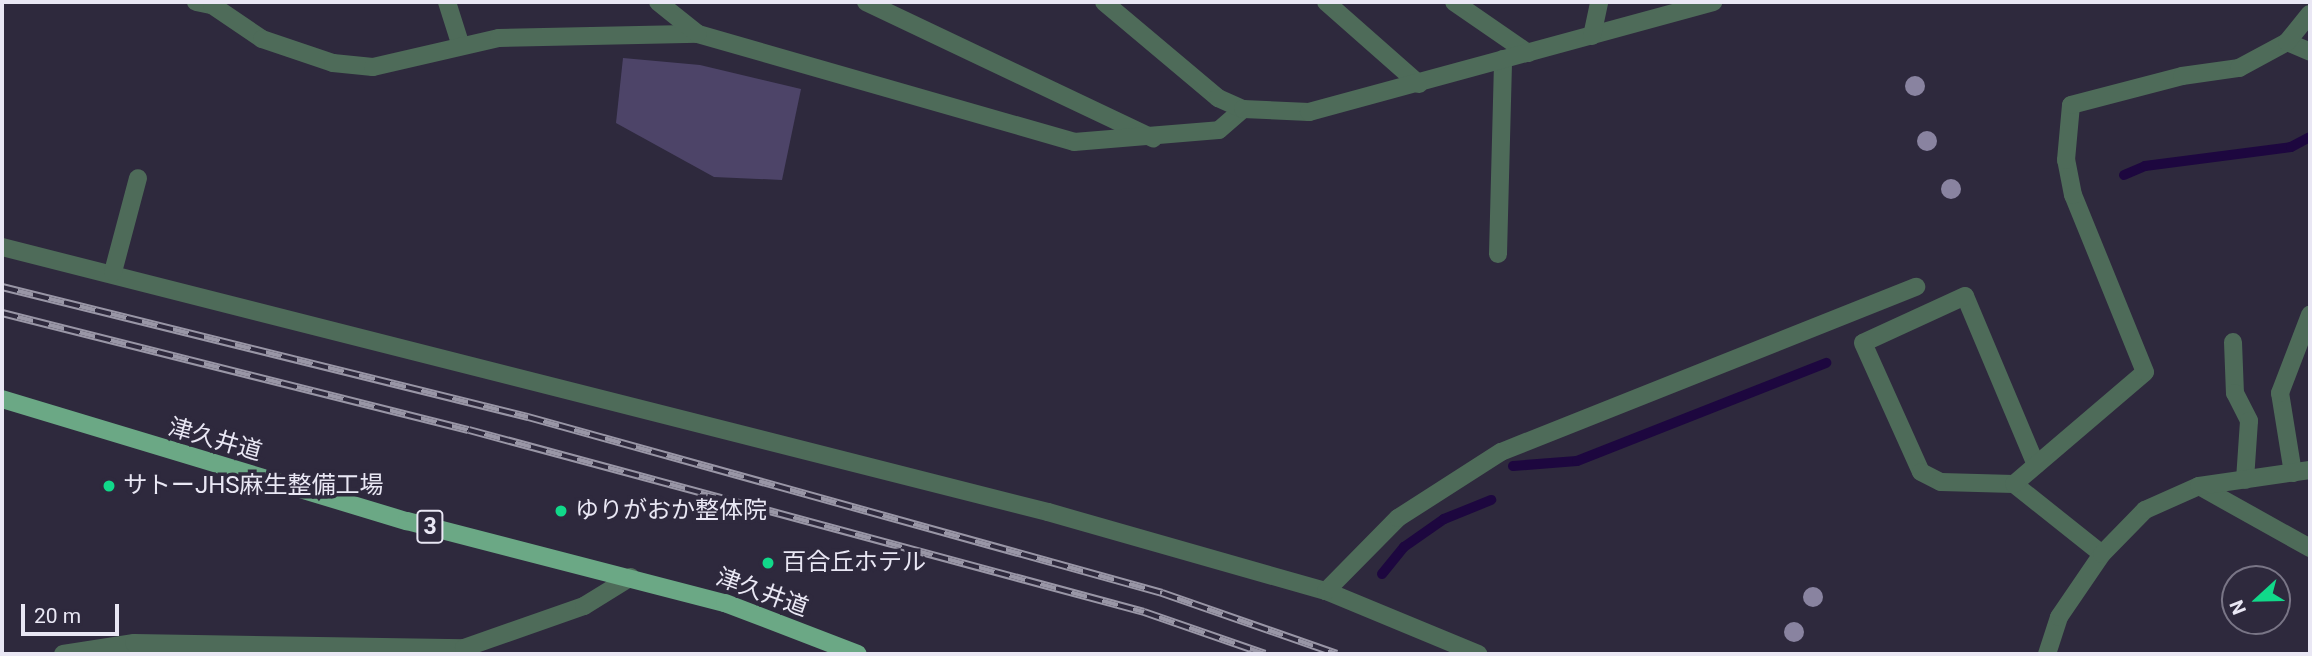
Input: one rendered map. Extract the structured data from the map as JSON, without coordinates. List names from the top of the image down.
{
  "streets": {
    "main road": ["津久井道", "3"]
  },
  "places": ["サトーJHS麻生整備工場", "ゆりがおか整体院", "百合丘ホテル"],
  "scale_bar": "20 m",
  "north": "left"
}
